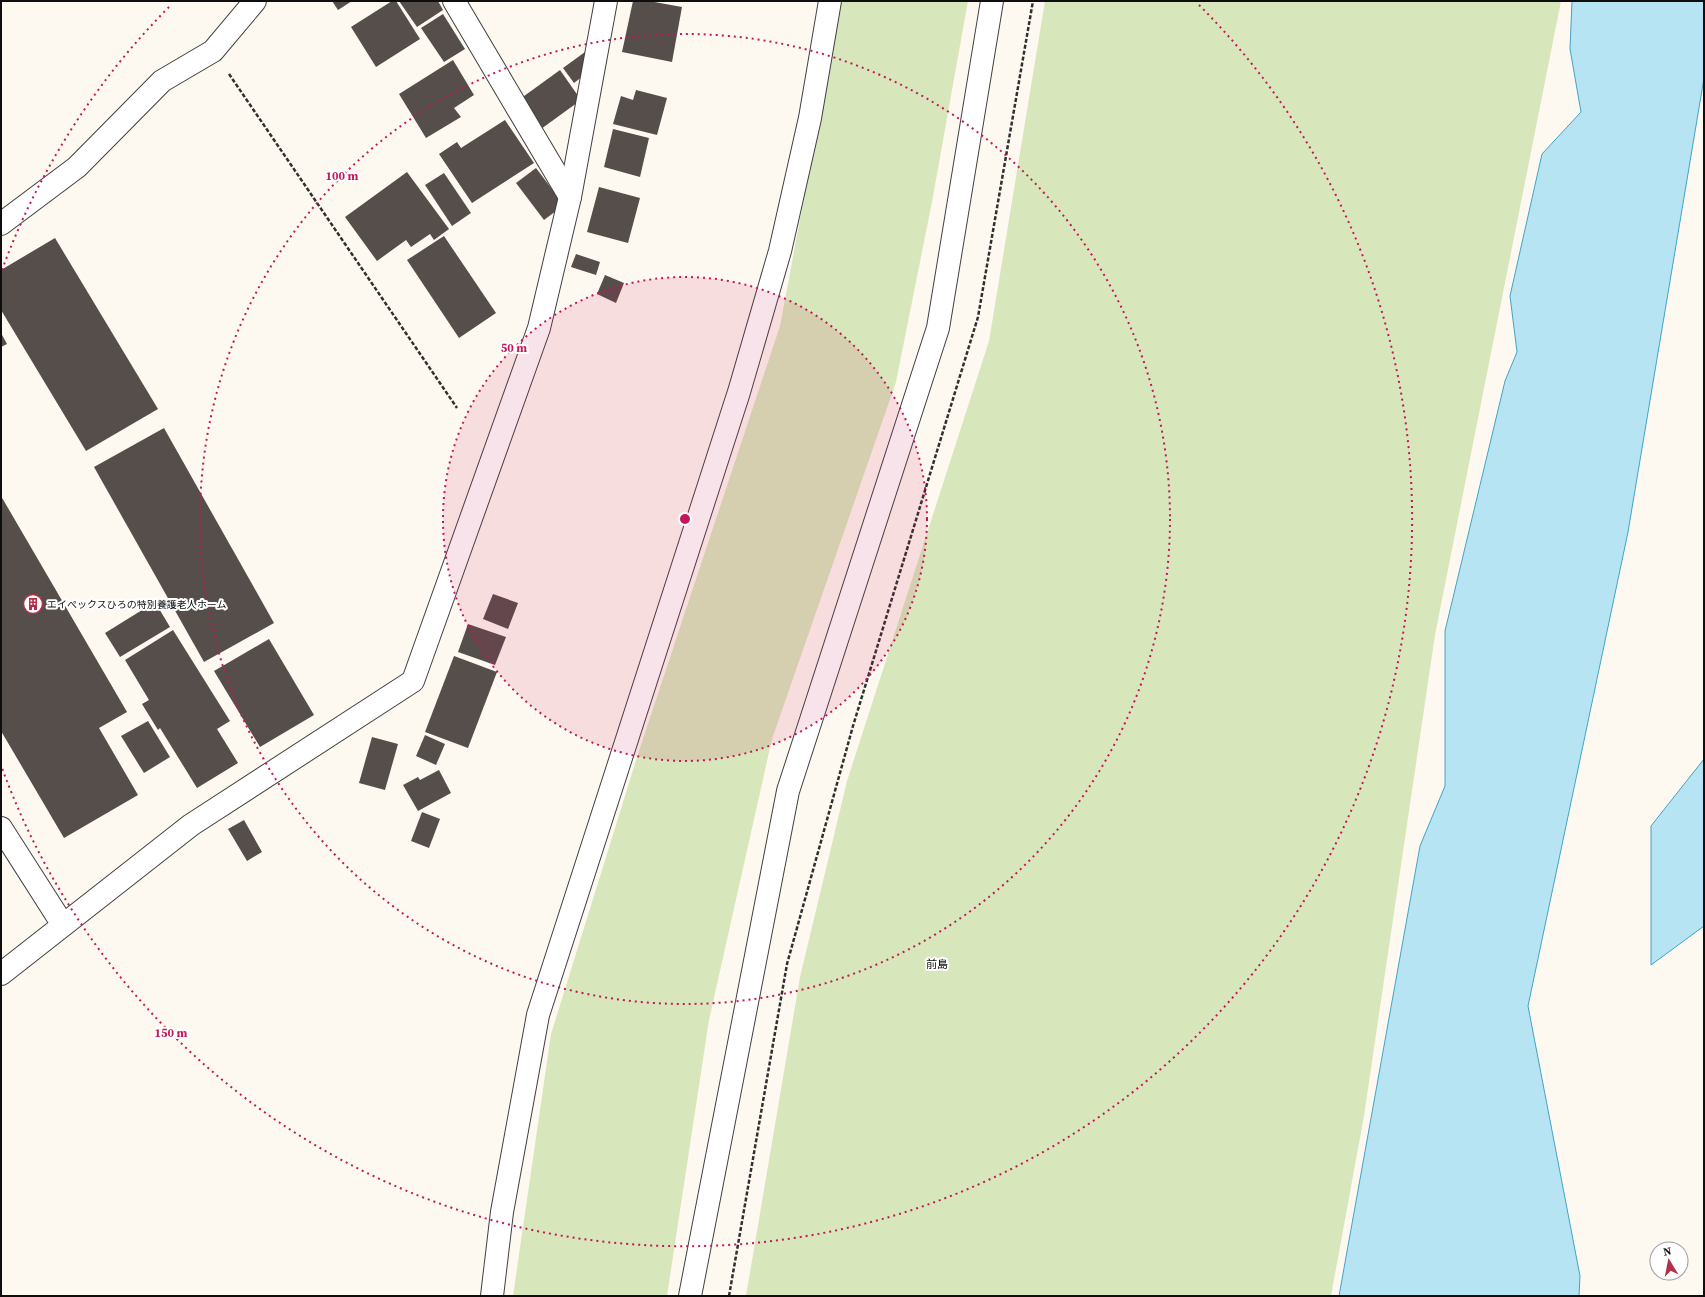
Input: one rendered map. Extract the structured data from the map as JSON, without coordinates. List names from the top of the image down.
{
  "districts": ["前島"],
  "places": {
    "building": ["エイぺックスひろの特別養護老人ホーム"]
  },
  "north": "top",
  "rings": ["100 m", "50 m", "150 m"]
}
